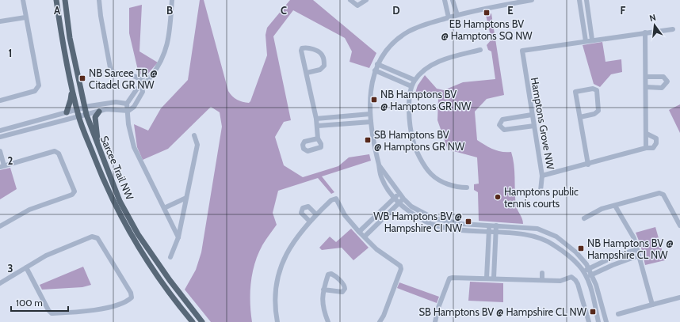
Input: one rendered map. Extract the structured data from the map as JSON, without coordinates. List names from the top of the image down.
{
  "streets": {
    "main road": ["Sarcee Trail NW"],
    "street": ["Hamptons Grove NW"]
  },
  "places": {
    "transit": [
      "EB Hamptons BV @ Hamptons SQ NW",
      "NB Sarcee TR @ Citadel GR NW",
      "NB Hamptons BV @ Hamptons GR NW",
      "SB Hamptons BV @ Hamptons GR NW",
      "WB Hamptons BV @ Hampshire CI NW",
      "NB Hamptons BV @ Hampshire CL NW",
      "SB Hamptons BV @ Hampshire CL NW"
    ],
    "other": ["Hamptons public tennis courts"]
  },
  "scale_bar": "100 m",
  "north": "top",
  "grid": {
    "columns": [
      "A",
      "B",
      "C",
      "D",
      "E",
      "F"
    ],
    "rows": ["1", "2", "3"]
  }
}
